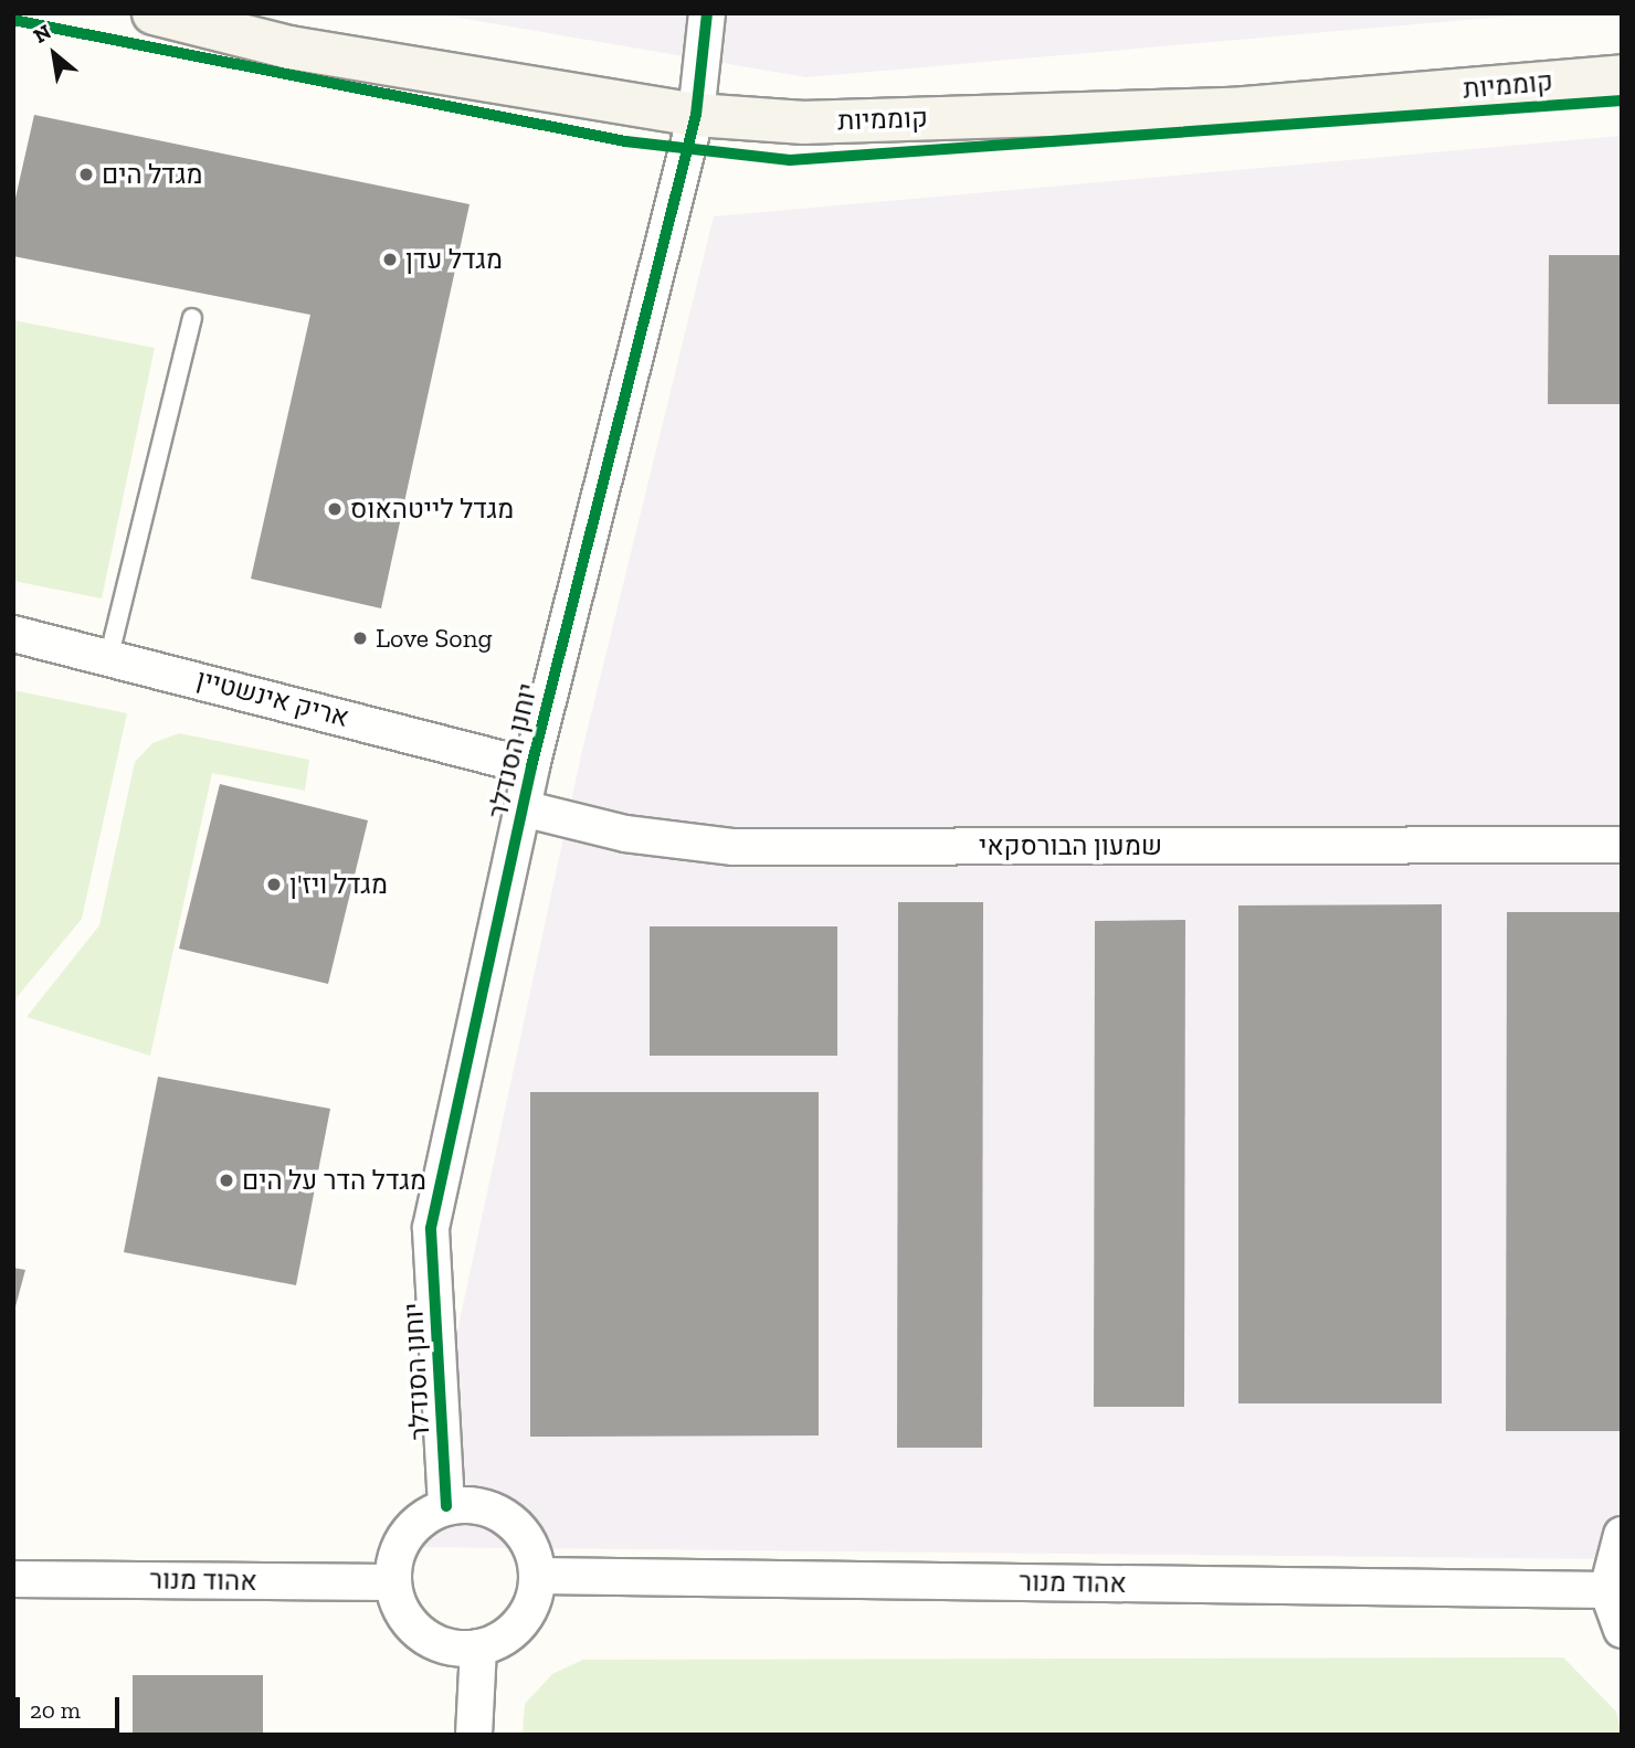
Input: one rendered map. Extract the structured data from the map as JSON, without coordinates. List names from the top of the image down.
{
  "streets": {
    "main road": ["קוממיות"],
    "street": [
      "אריק אינשטיין",
      "יוחנן הסנדלר",
      "שמעון הבורסקאי",
      "אהוד מנור"
    ]
  },
  "crossings": [
    ["קוממיות", "יוחנן הסנדלר"],
    ["אריק אינשטיין", "יוחנן הסנדלר"],
    ["יוחנן הסנדלר", "שמעון הבורסקאי"],
    ["יוחנן הסנדלר", "אהוד מנור"]
  ],
  "places": [
    "מגדל הים",
    "מגדל עדן",
    "מגדל לייטהאוס",
    "Love Song",
    "מגדל ויז'ן",
    "מגדל הדר על הים"
  ],
  "scale_bar": "20 m",
  "north": "top left"
}
